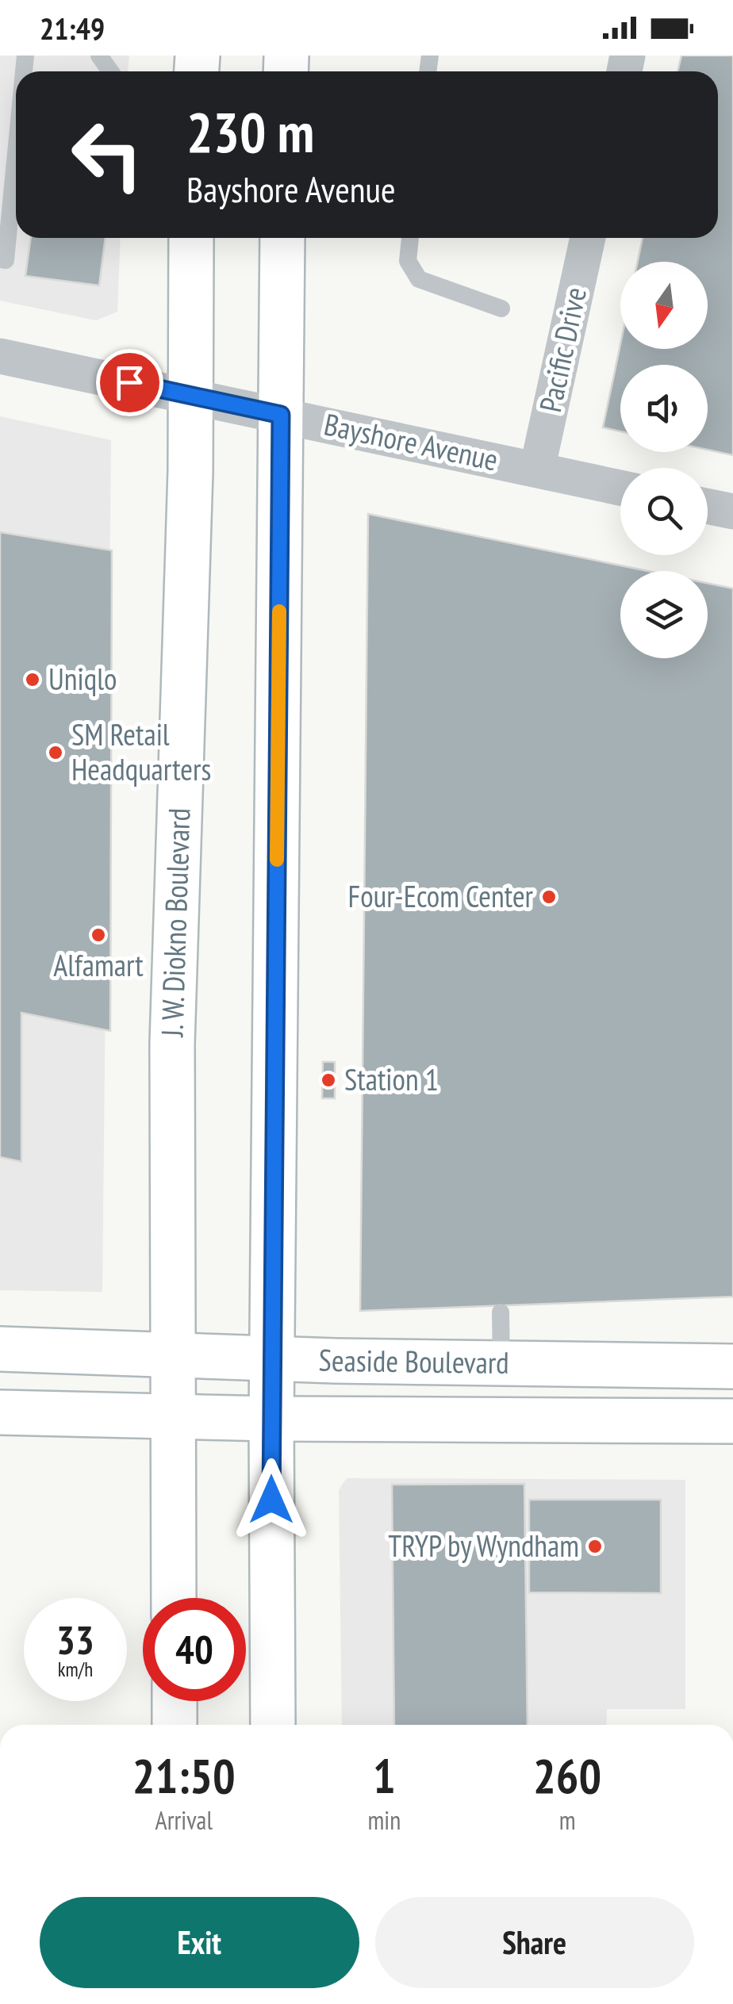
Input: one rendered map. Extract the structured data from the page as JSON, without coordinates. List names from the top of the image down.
{
  "streets": {
    "street": [
      "Pacific Drive",
      "Bayshore Avenue",
      "J. W. Diokno Boulevard",
      "Seaside Boulevard"
    ]
  },
  "crossings": [
    ["Pacific Drive", "Bayshore Avenue"],
    ["Bayshore Avenue", "J. W. Diokno Boulevard"],
    ["J. W. Diokno Boulevard", "Seaside Boulevard"]
  ],
  "places": [
    "Uniqlo",
    "SM Retail Headquarters",
    "Four-Ecom Center",
    "Alfamart",
    "Station 1",
    "TRYP by Wyndham"
  ],
  "north": "bottom",
  "page": {
    "status": "21:49",
    "turn": ["230 m", "Bayshore Avenue"],
    "speed": "33 km/h",
    "limit": "40",
    "eta": [
      "21:50",
      "Arrival",
      "1",
      "min",
      "260",
      "m"
    ],
    "buttons": ["Exit", "Share"]
  }
}
